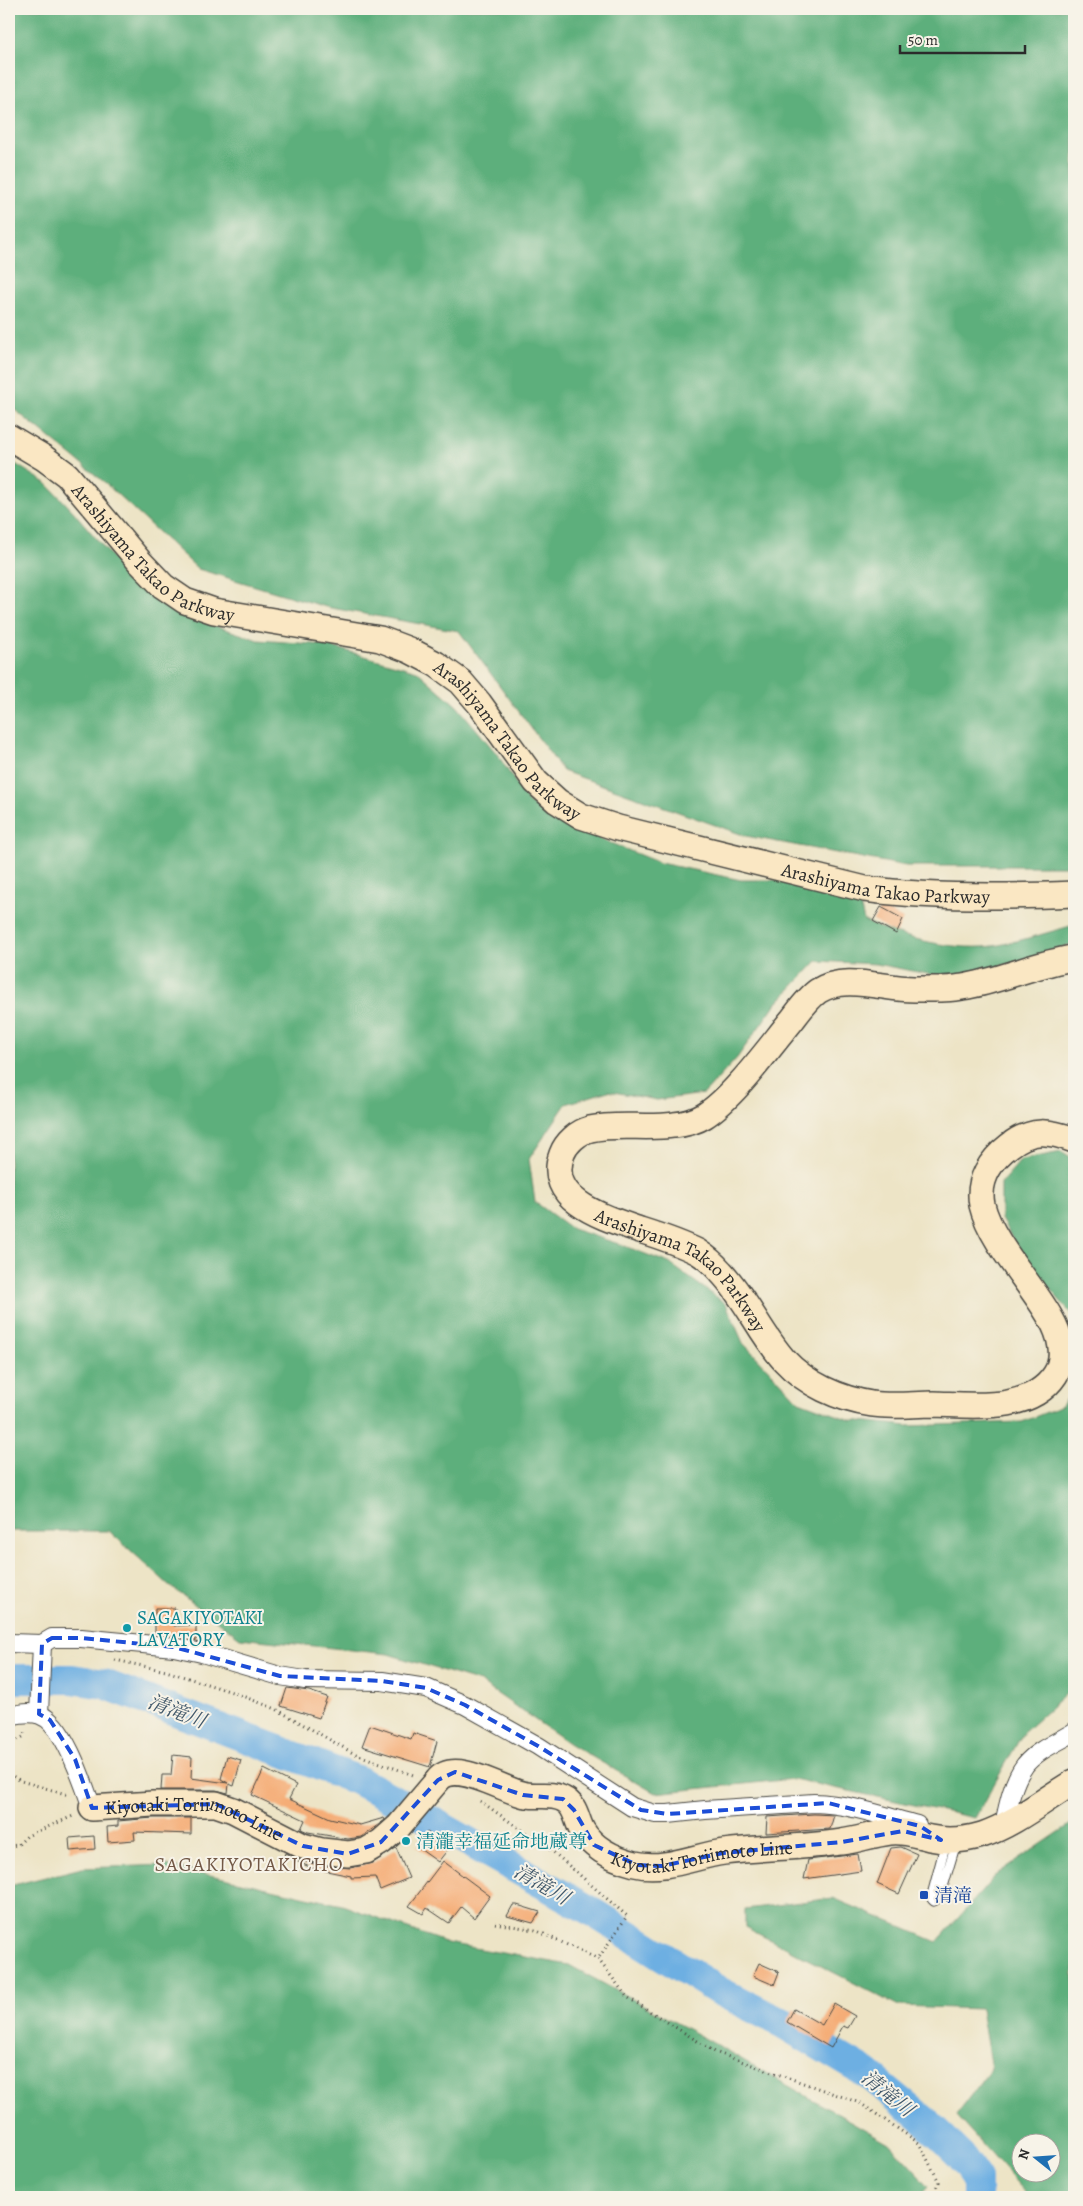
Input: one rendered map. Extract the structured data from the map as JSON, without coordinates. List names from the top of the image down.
{
  "streets": {
    "street": ["Arashiyama Takao Parkway", "Kiyotaki Toriimoto Line"]
  },
  "districts": ["SAGAKIYOTAKICHO"],
  "water": ["清滝川"],
  "places": {
    "other": ["SAGAKIYOTAKI LAVATORY", "清瀧幸福延命地蔵尊"],
    "transit": ["清滝"]
  },
  "scale_bar": "50 m",
  "north": "left"
}
